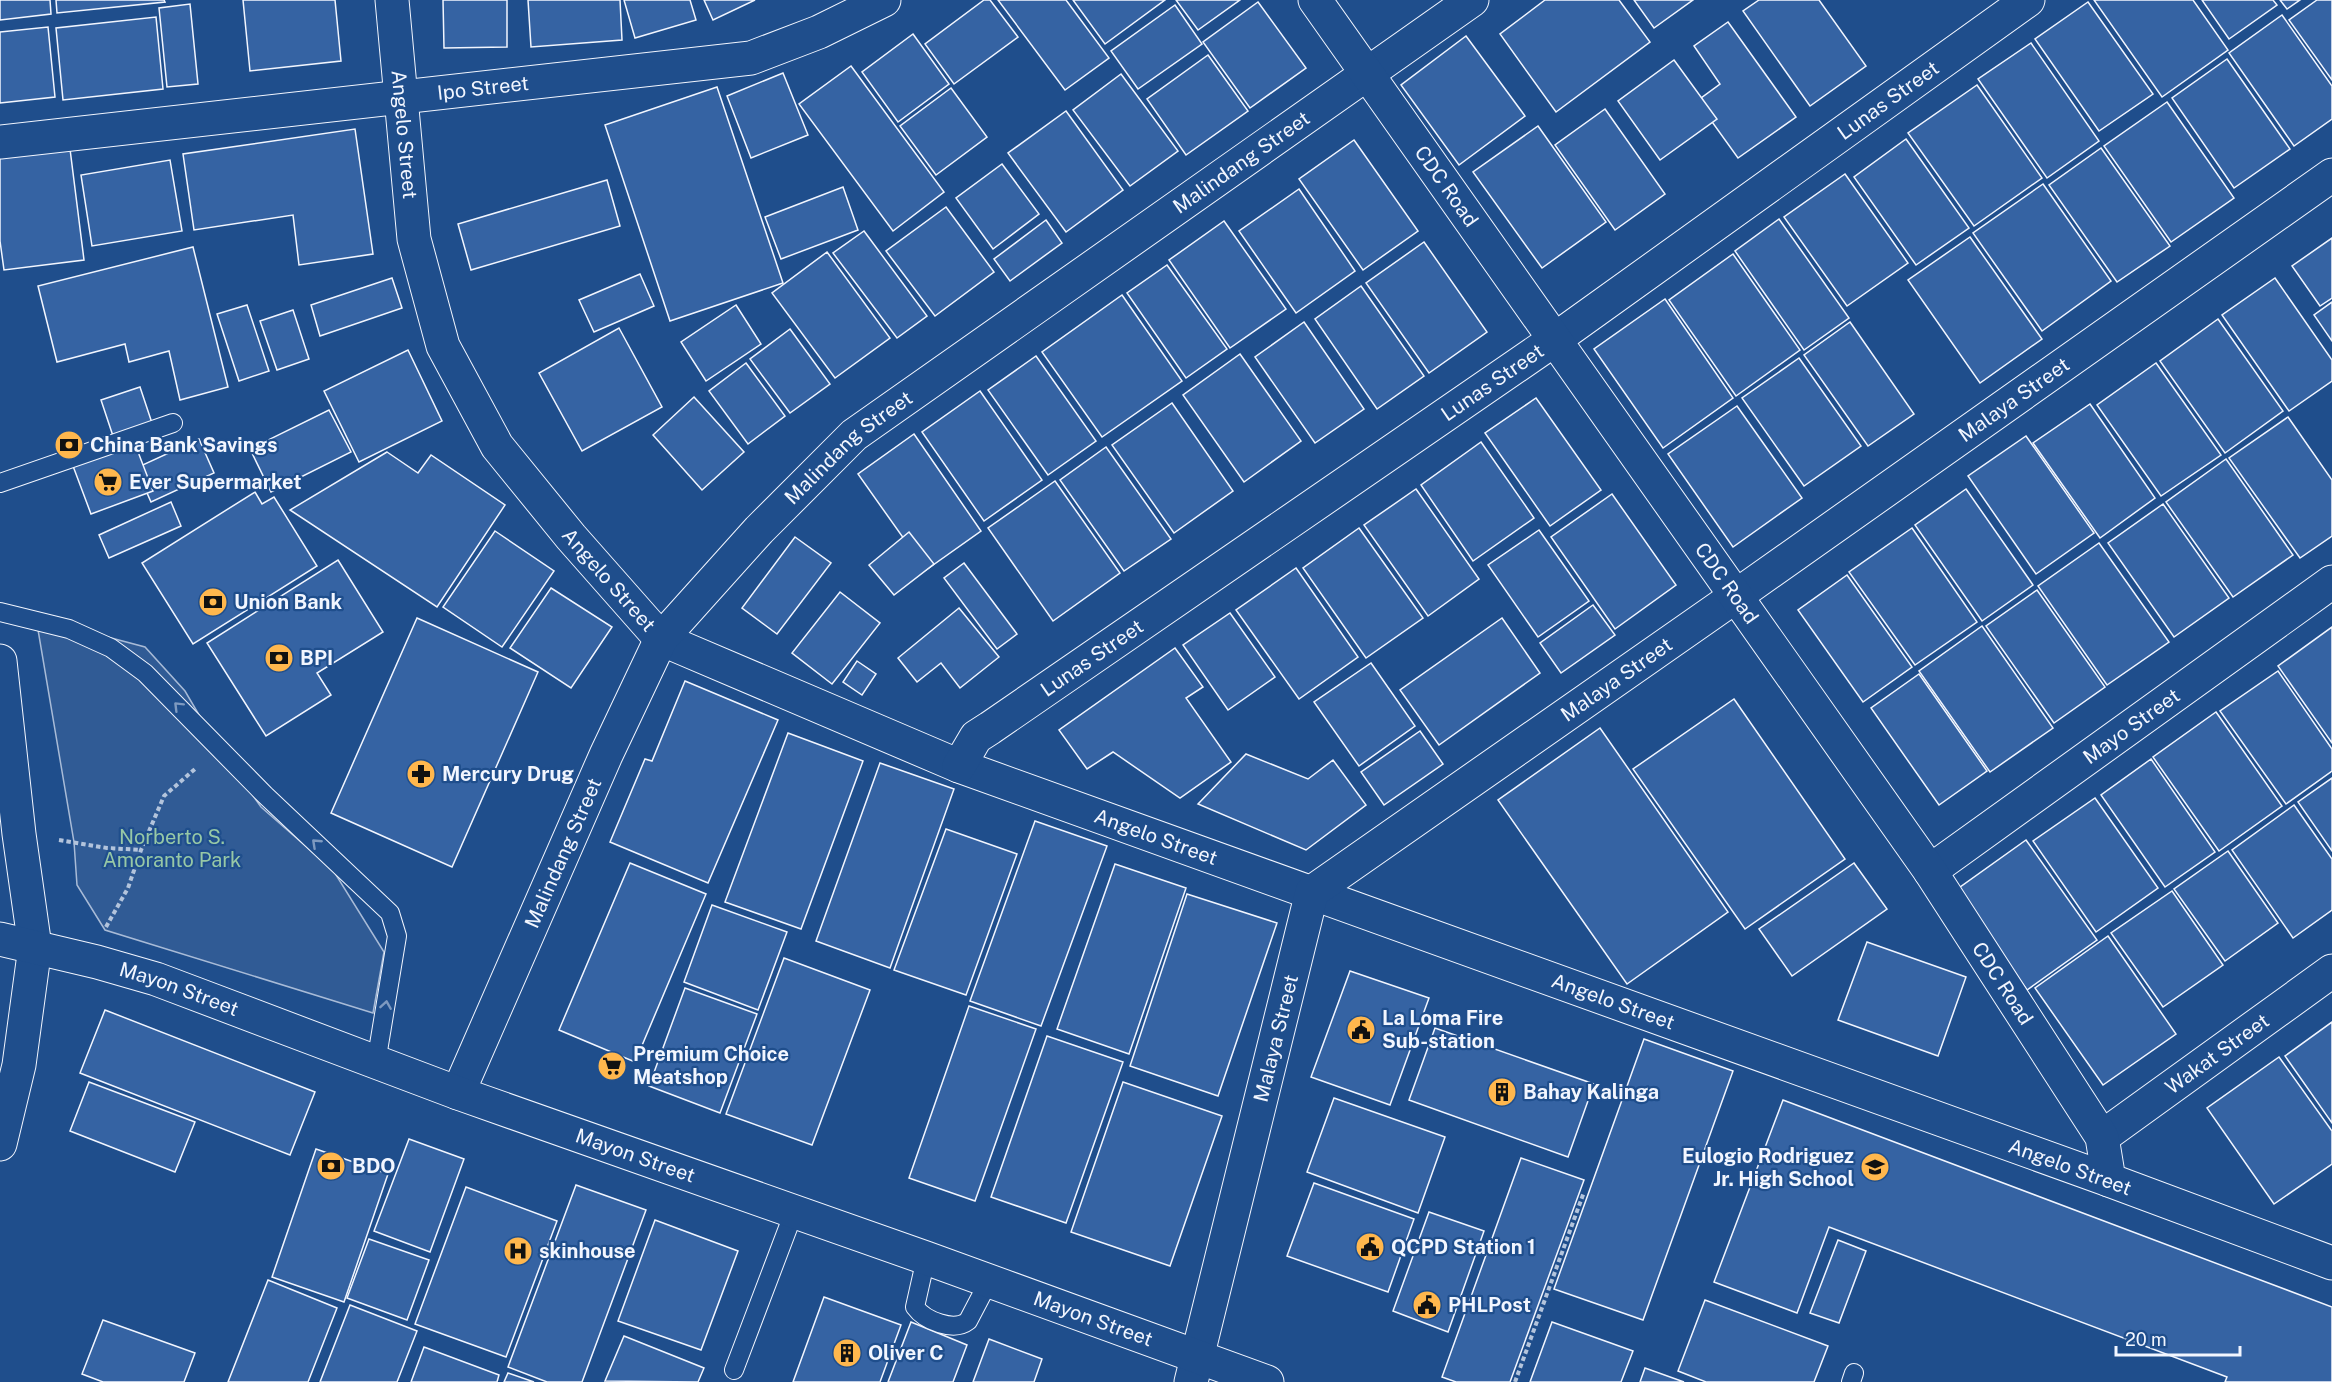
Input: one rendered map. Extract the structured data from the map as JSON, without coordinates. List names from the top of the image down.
{
  "streets": {
    "street": [
      "Ipo Street",
      "Lunas Street",
      "Angelo Street",
      "Malindang Street",
      "CDC Road",
      "Malaya Street",
      "Mayo Street",
      "Mayon Street",
      "Wakat Street"
    ]
  },
  "crossings": [
    ["Ipo Street", "Angelo Street"],
    ["Lunas Street", "Angelo Street"],
    ["Lunas Street", "CDC Road"],
    ["Angelo Street", "Malindang Street"],
    ["Angelo Street", "CDC Road"],
    ["Angelo Street", "Malaya Street"],
    ["Malindang Street", "CDC Road"],
    ["Malindang Street", "Mayon Street"],
    ["CDC Road", "Malaya Street"],
    ["CDC Road", "Mayo Street"],
    ["CDC Road", "Wakat Street"],
    ["Malaya Street", "Mayon Street"]
  ],
  "parks": ["Norberto S. Amoranto Park"],
  "places": {
    "bank": [
      "China Bank Savings",
      "Union Bank",
      "BPI",
      "BDO"
    ],
    "supermarket": ["Ever Supermarket", "Premium Choice Meatshop"],
    "pharmacy": ["Mercury Drug"],
    "public building": ["La Loma Fire Sub-station", "QCPD Station 1", "PHLPost"],
    "building": ["Bahay Kalinga", "Oliver C"],
    "school or university": ["Eulogio Rodriguez Jr. High School"],
    "hospital": ["skinhouse"]
  },
  "scale_bar": "20 m"
}
